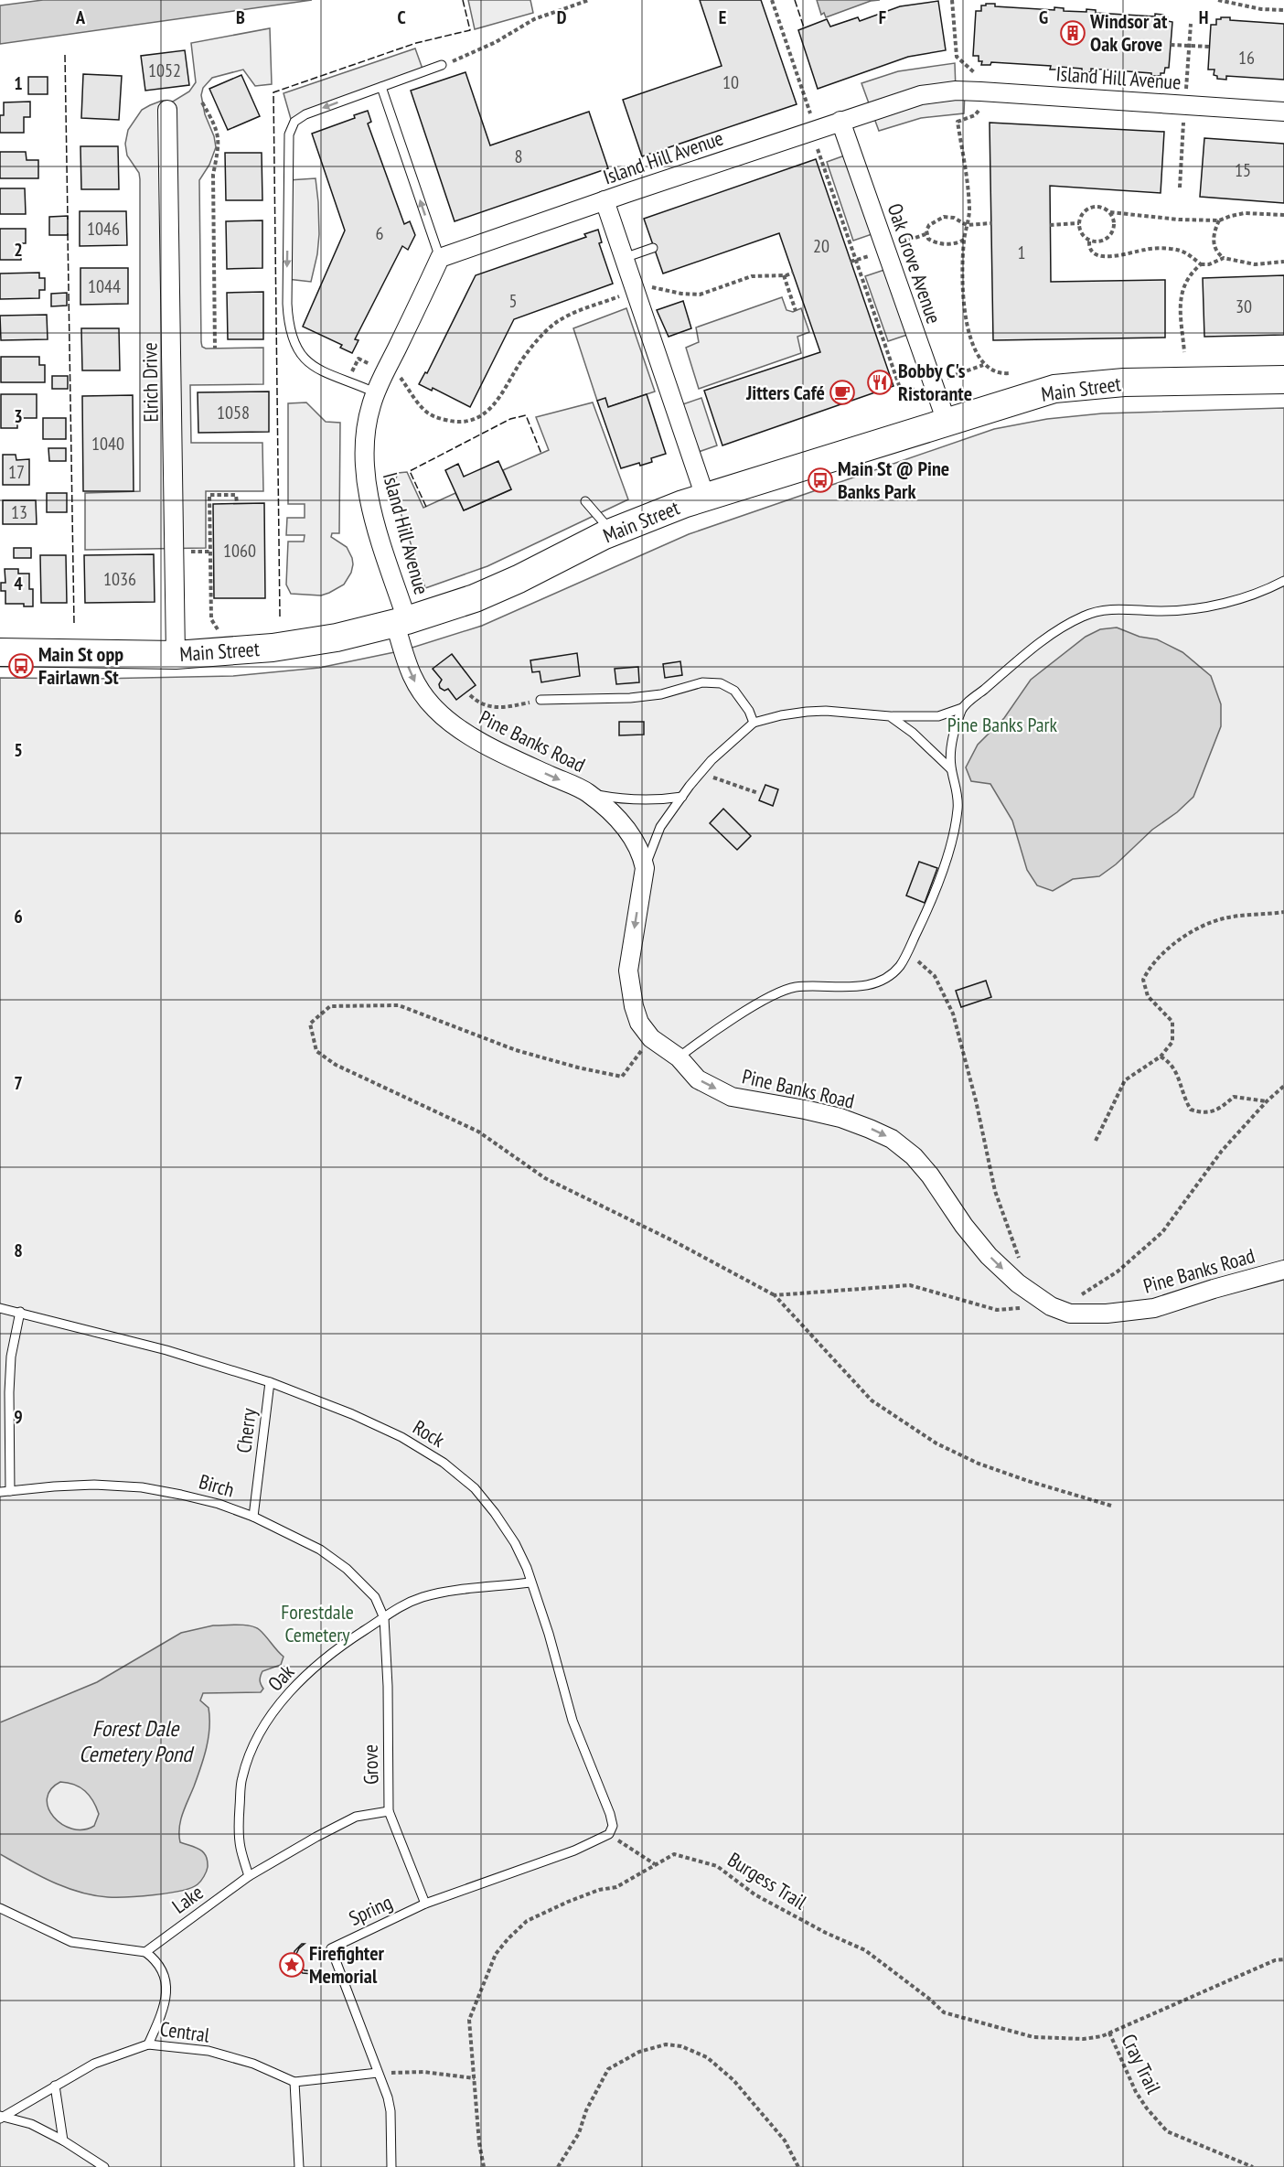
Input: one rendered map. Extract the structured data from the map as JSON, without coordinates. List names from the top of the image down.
{
  "streets": {
    "main road": ["Main Street"],
    "street": [
      "Island Hill Avenue",
      "Oak Grove Avenue",
      "Elrich Drive",
      "Pine Banks Road"
    ],
    "lane": [
      "Cherry",
      "Rock",
      "Birch",
      "Oak",
      "Grove",
      "Lake",
      "Spring",
      "Central"
    ],
    "path": ["Burgess Trail", "Cray Trail"]
  },
  "crossings": [
    ["Island Hill Avenue", "Oak Grove Avenue"],
    ["Island Hill Avenue", "Main Street"],
    ["Island Hill Avenue", "Pine Banks Road"],
    ["Oak Grove Avenue", "Main Street"],
    ["Elrich Drive", "Main Street"],
    ["Main Street", "Pine Banks Road"],
    ["Cherry", "Rock"],
    ["Cherry", "Birch"],
    ["Rock", "Oak"],
    ["Rock", "Spring"],
    ["Birch", "Oak"],
    ["Birch", "Grove"],
    ["Oak", "Grove"],
    ["Oak", "Lake"],
    ["Grove", "Lake"],
    ["Grove", "Spring"],
    ["Burgess Trail", "Cray Trail"]
  ],
  "one_way": ["Pine Banks Road"],
  "water": ["Forest Dale Cemetery Pond"],
  "parks": ["Pine Banks Park", "Forestdale Cemetery"],
  "places": {
    "building": ["Windsor at Oak Grove"],
    "restaurant": ["Bobby C's Ristorante"],
    "cafe": ["Jitters Café"],
    "bus stop": ["Main St @ Pine Banks Park", "Main St opp Fairlawn St"],
    "place": ["Firefighter Memorial"]
  },
  "house_numbers": [
    "16",
    "1052",
    "10",
    "8",
    "15",
    "1046",
    "6",
    "20",
    "1",
    "1044",
    "5",
    "30",
    "1058",
    "1040",
    "17",
    "13",
    "1060",
    "1036"
  ],
  "grid": {
    "columns": [
      "A",
      "B",
      "C",
      "D",
      "E",
      "F",
      "G",
      "H"
    ],
    "rows": [
      "1",
      "2",
      "3",
      "4",
      "5",
      "6",
      "7",
      "8",
      "9"
    ]
  }
}
